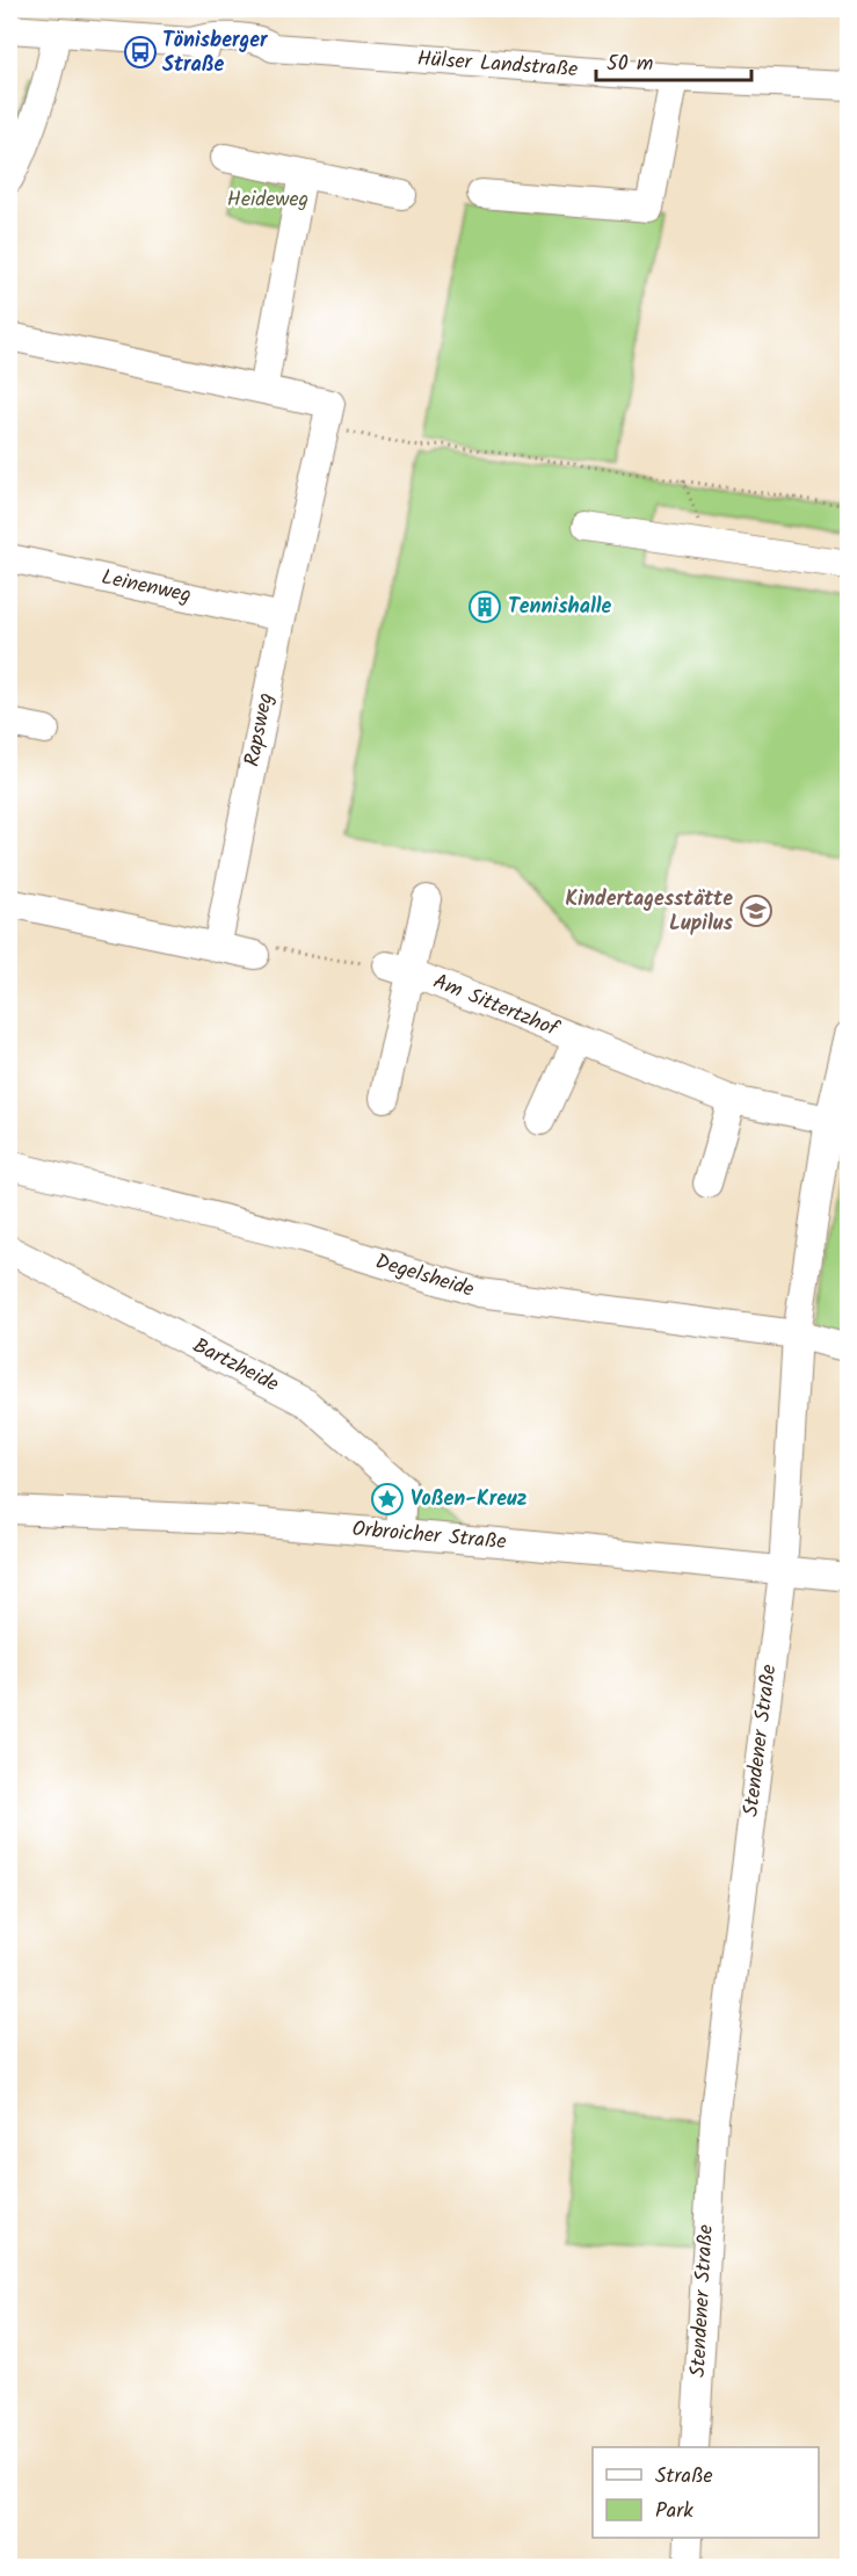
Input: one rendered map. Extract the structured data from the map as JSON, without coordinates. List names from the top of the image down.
{
  "streets": {
    "street": [
      "Hülser Landstraße",
      "Leinenweg",
      "Rapsweg",
      "Am Sittertzhof",
      "Degelsheide",
      "Bartzheide",
      "Orbroicher Straße",
      "Stendener Straße"
    ]
  },
  "crossings": [
    ["Leinenweg", "Rapsweg"],
    ["Am Sittertzhof", "Stendener Straße"],
    ["Degelsheide", "Stendener Straße"],
    ["Bartzheide", "Orbroicher Straße"],
    ["Orbroicher Straße", "Stendener Straße"]
  ],
  "parks": ["Heideweg"],
  "places": {
    "bus stop": ["Tönisberger Straße"],
    "building": ["Tennishalle"],
    "school or university": ["Kindertagesstätte Lupilus"],
    "place": ["Voßen-Kreuz"]
  },
  "legend": ["Straße", "Park"],
  "scale_bar": "50 m"
}
